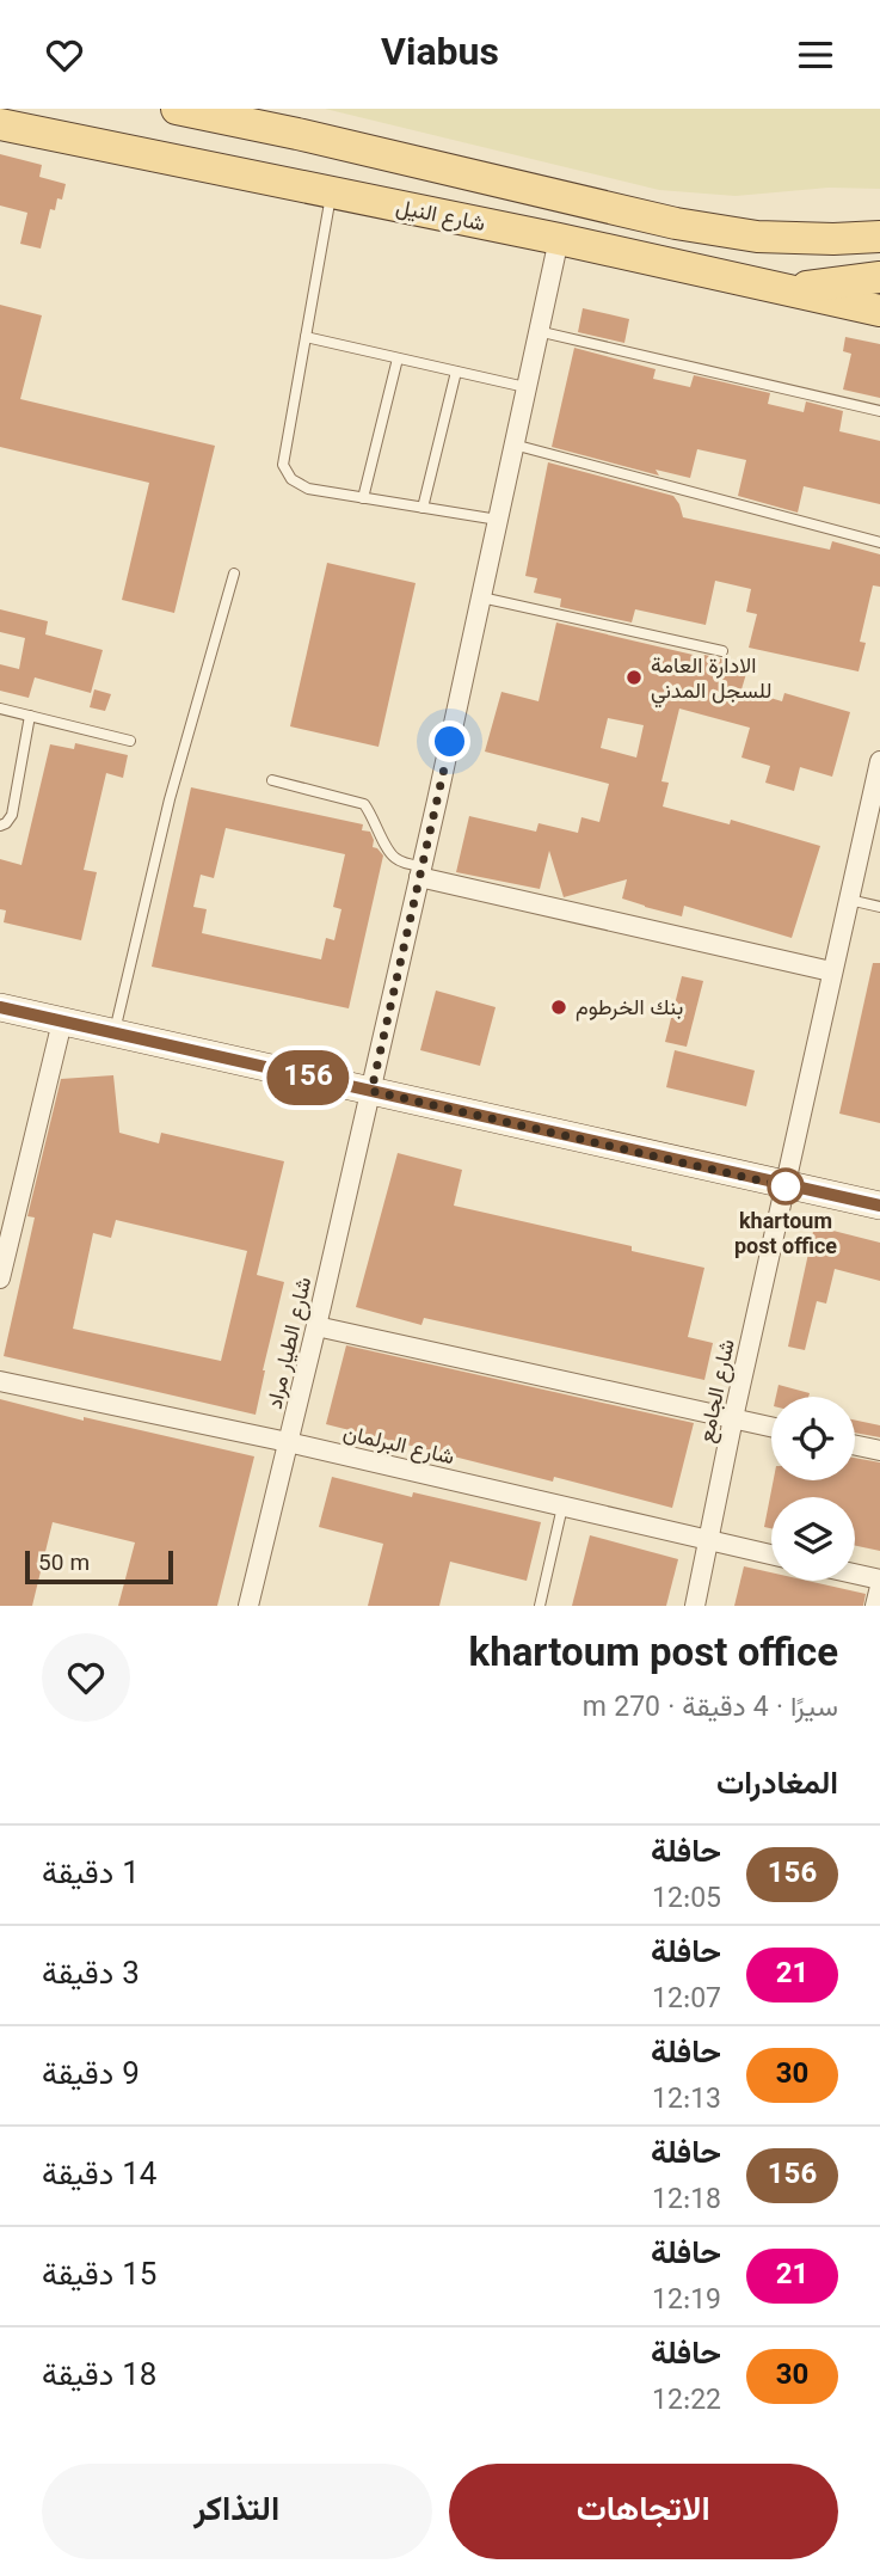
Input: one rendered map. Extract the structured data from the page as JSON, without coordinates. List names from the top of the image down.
{
  "streets": {
    "main road": ["شارع النيل"],
    "street": ["شارع الطيار مراد", "شارع الجامع", "شارع البرلمان"]
  },
  "crossings": [
    ["شارع النيل", "شارع الطيار مراد"],
    ["شارع الطيار مراد", "شارع البرلمان"],
    ["شارع الجامع", "شارع البرلمان"]
  ],
  "places": ["الادارة العامة للسجل المدني", "بنك الخرطوم", "khartoum post office"],
  "lines": ["bus line 156"],
  "scale_bar": "50 m",
  "page": {
    "header": "Viabus",
    "on_map": "156",
    "scale": "50 m",
    "heading": [
      ["khartoum post office", "سيرًا · 4 دقيقة · 270 m"],
      "المغادرات"
    ],
    "list": [
      {
        "mark": "156",
        "name": "حافلة",
        "note": "12:05",
        "value": "1 دقيقة"
      },
      {
        "mark": "21",
        "name": "حافلة",
        "note": "12:07",
        "value": "3 دقيقة"
      },
      {
        "mark": "30",
        "name": "حافلة",
        "note": "12:13",
        "value": "9 دقيقة"
      },
      {
        "mark": "156",
        "name": "حافلة",
        "note": "12:18",
        "value": "14 دقيقة"
      },
      {
        "mark": "21",
        "name": "حافلة",
        "note": "12:19",
        "value": "15 دقيقة"
      },
      {
        "mark": "30",
        "name": "حافلة",
        "note": "12:22",
        "value": "18 دقيقة"
      }
    ],
    "buttons": ["الاتجاهات", "التذاكر"]
  }
}
